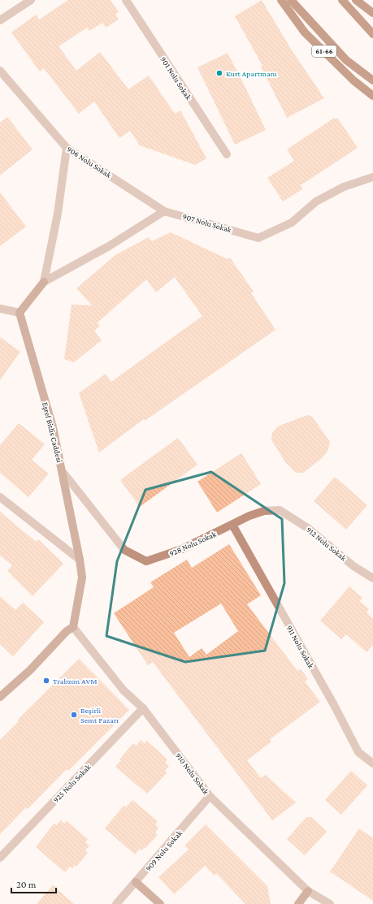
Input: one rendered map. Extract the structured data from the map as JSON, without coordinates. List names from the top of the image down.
{
  "streets": {
    "main road": ["61-66"],
    "street": [
      "901 Nolu Sokak",
      "906 Nolu Sokak",
      "907 Nolu Sokak",
      "Eşref Bitlis Caddesi",
      "928 Nolu Sokak",
      "912 Nolu Sokak",
      "911 Nolu Sokak",
      "910 Nolu Sokak",
      "925 Nolu Sokak",
      "909 Nolu Sokak"
    ]
  },
  "crossings": [
    ["906 Nolu Sokak", "907 Nolu Sokak"],
    ["Eşref Bitlis Caddesi", "928 Nolu Sokak"],
    ["Eşref Bitlis Caddesi", "910 Nolu Sokak"],
    ["928 Nolu Sokak", "912 Nolu Sokak"],
    ["928 Nolu Sokak", "911 Nolu Sokak"],
    ["910 Nolu Sokak", "925 Nolu Sokak"],
    ["910 Nolu Sokak", "909 Nolu Sokak"]
  ],
  "places": ["Kurt Apartmanı", "Trabzon AVM", "Beşirli Semt Pazarı"],
  "scale_bar": "20 m"
}
